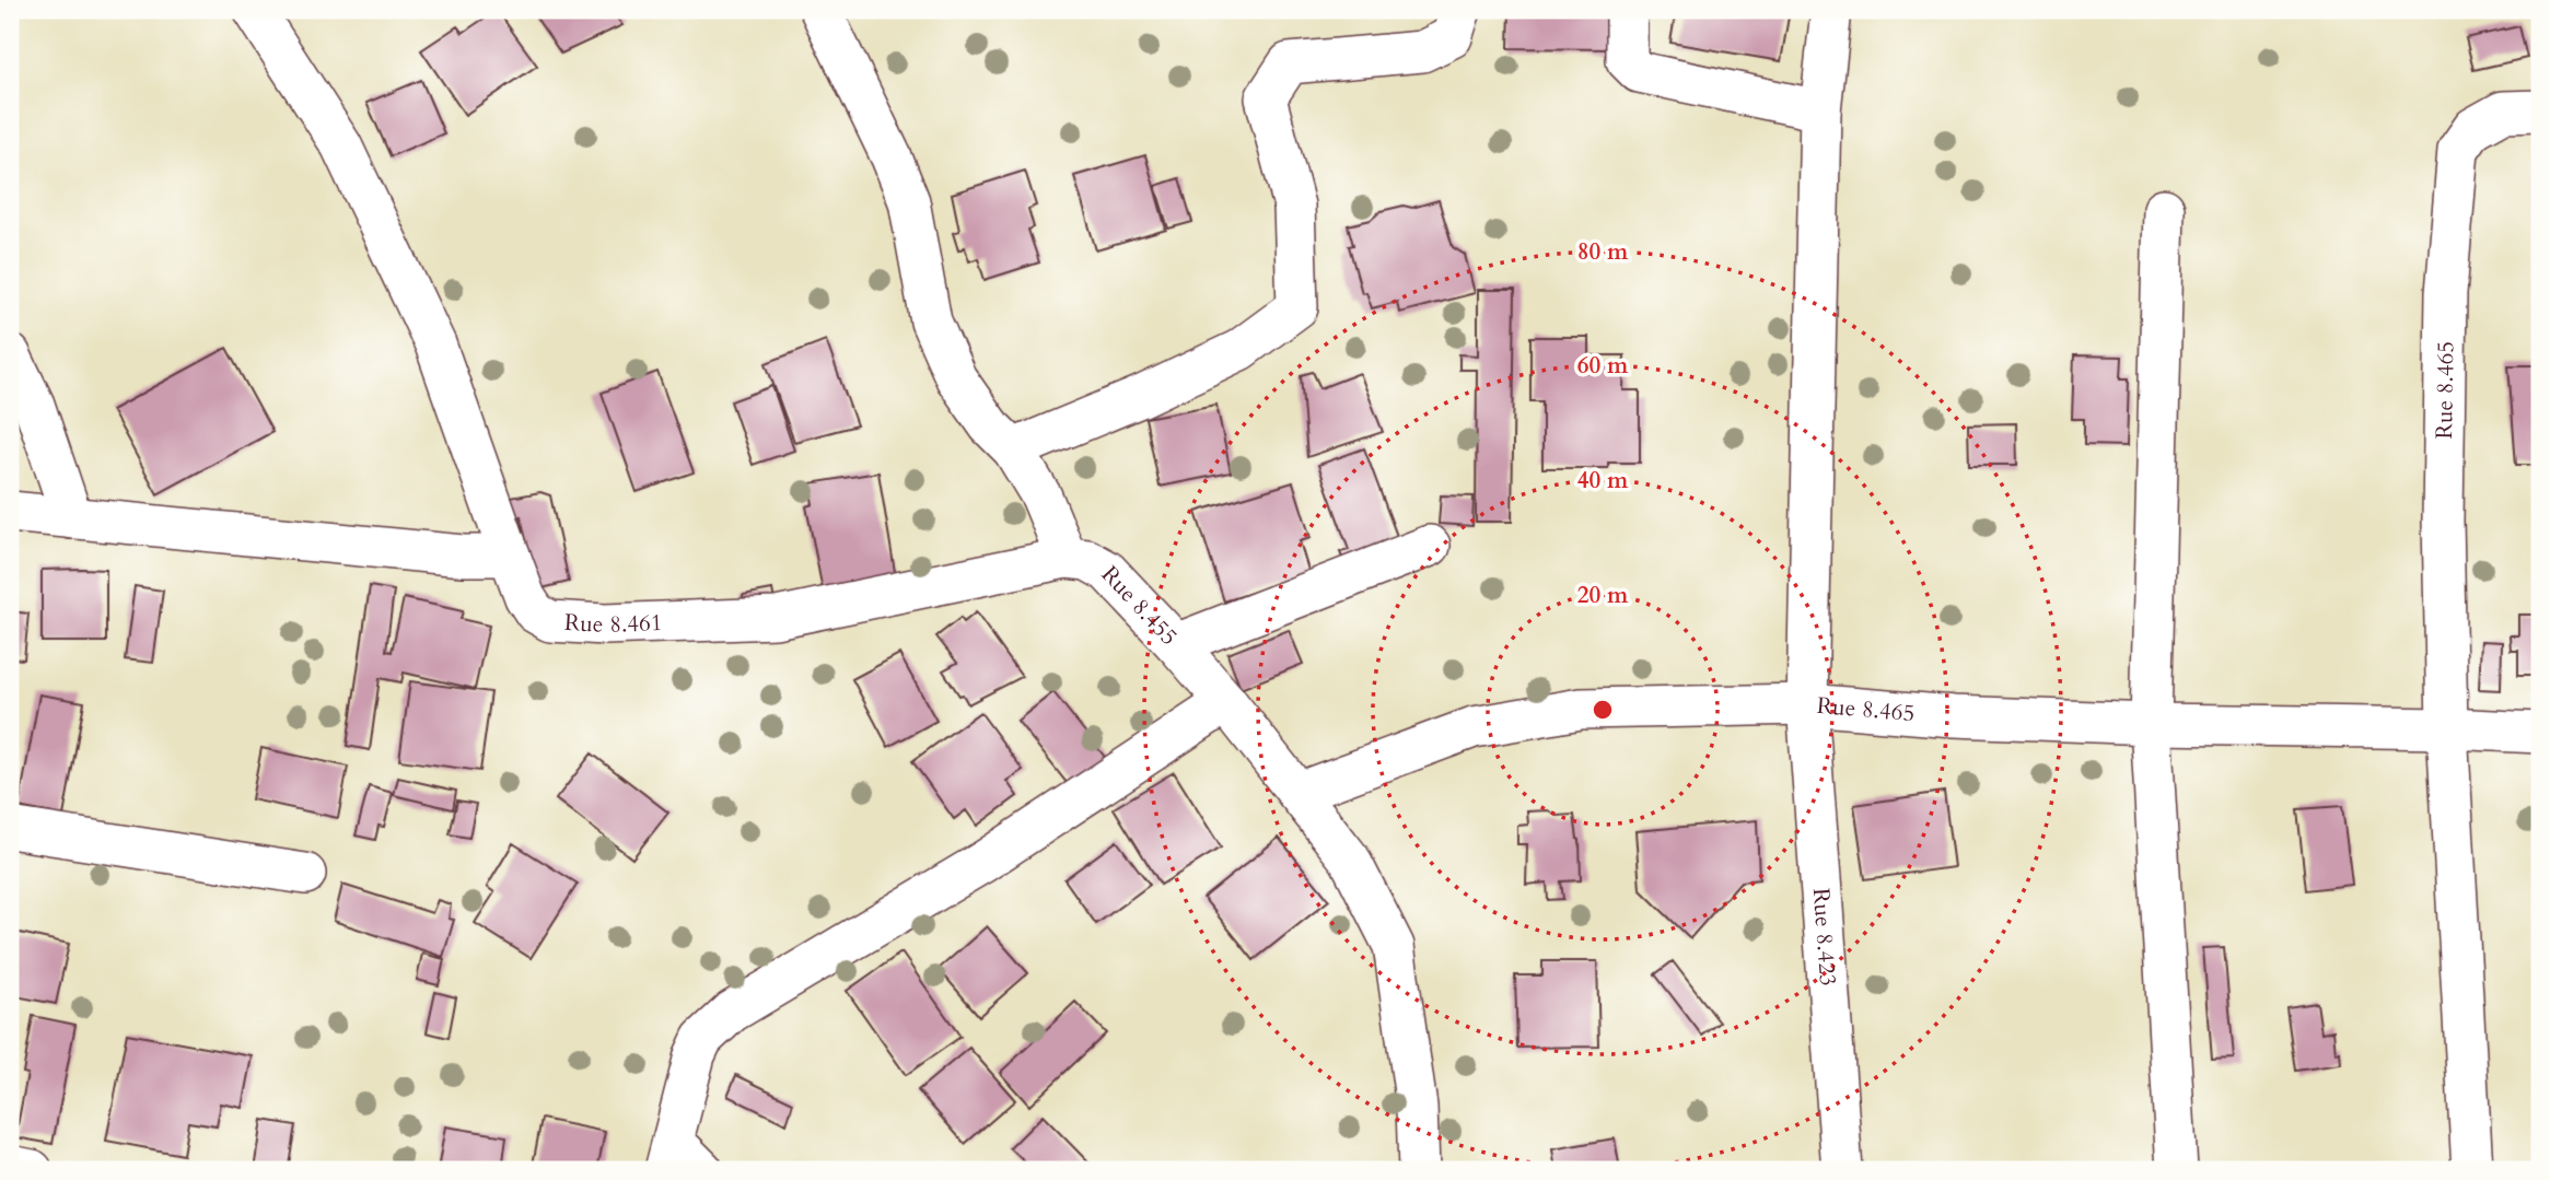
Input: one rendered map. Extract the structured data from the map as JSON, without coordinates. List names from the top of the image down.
{
  "streets": {
    "street": [
      "Rue 8.465",
      "Rue 8.455",
      "Rue 8.461",
      "Rue 8.423"
    ]
  },
  "crossings": [
    ["Rue 8.465", "Rue 8.455"],
    ["Rue 8.465", "Rue 8.423"],
    ["Rue 8.455", "Rue 8.461"]
  ],
  "rings": [
    "80 m",
    "60 m",
    "40 m",
    "20 m"
  ]
}
